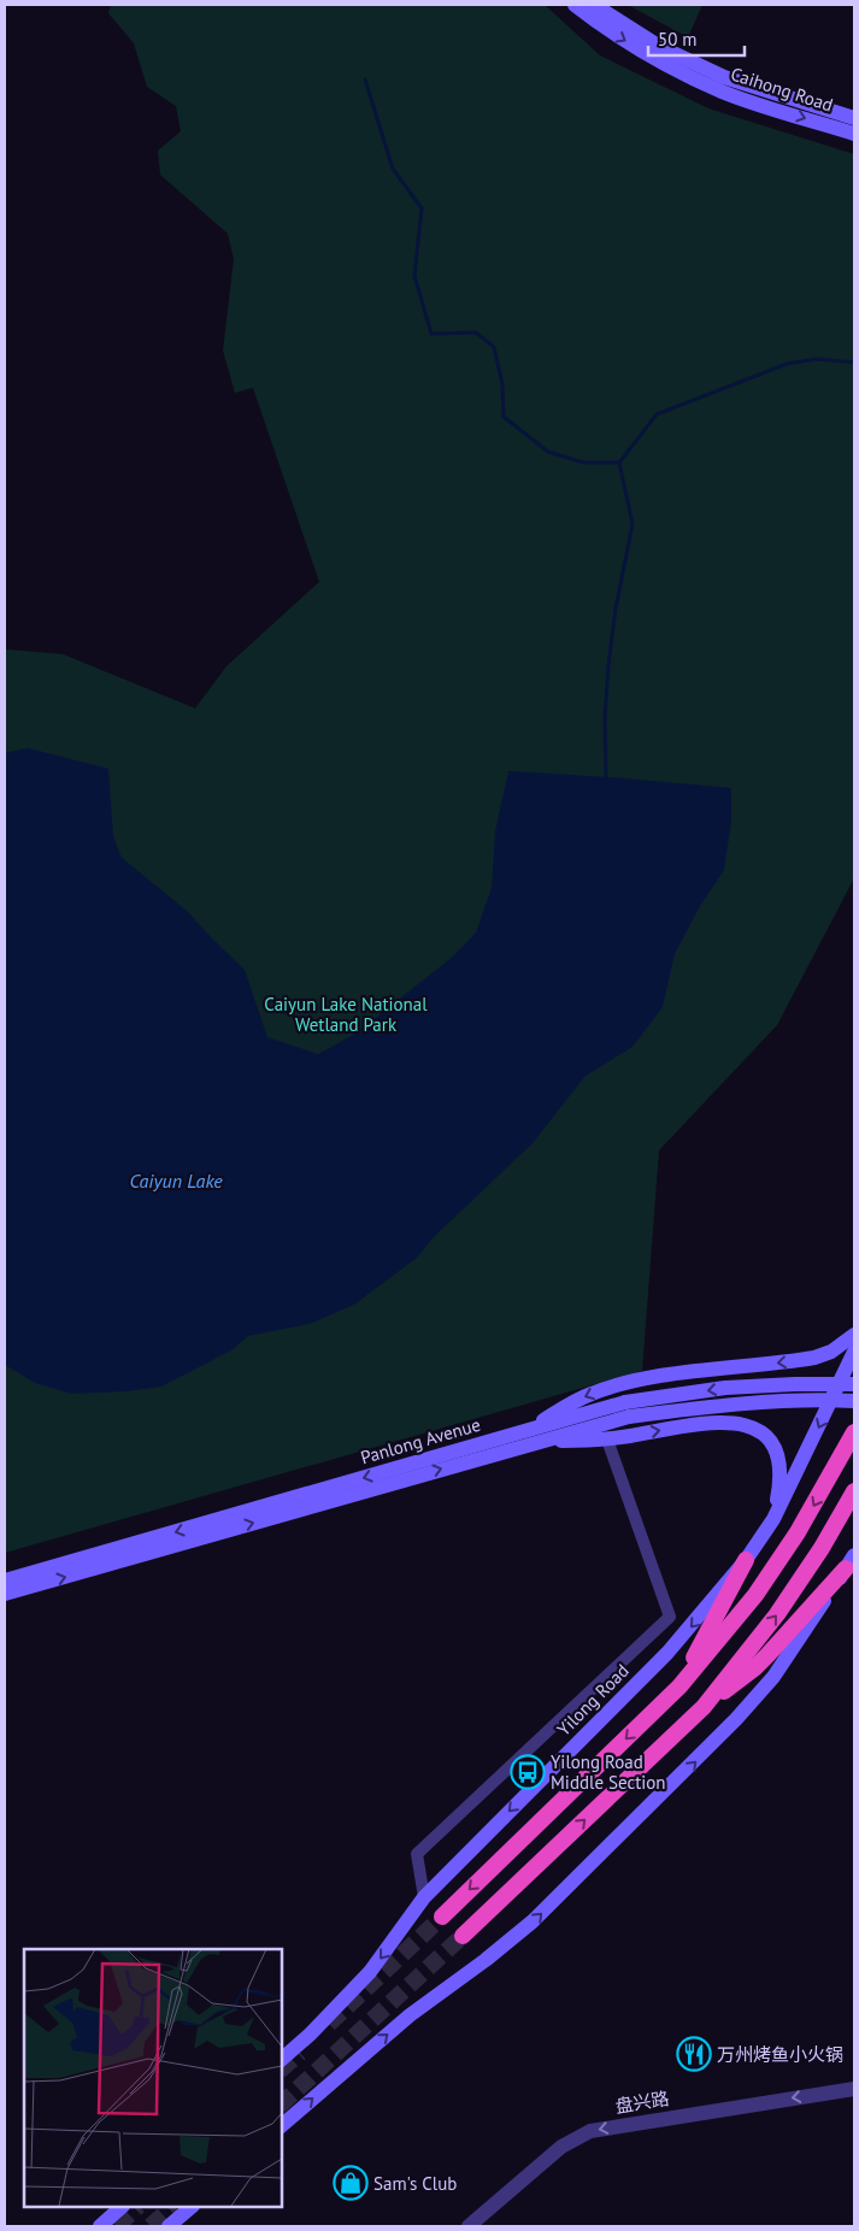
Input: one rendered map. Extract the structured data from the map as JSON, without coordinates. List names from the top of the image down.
{
  "streets": {
    "main road": ["Caihong Road", "Panlong Avenue", "Yilong Road"],
    "street": ["盘兴路"]
  },
  "one_way": ["盘兴路"],
  "water": ["Caiyun Lake"],
  "parks": ["Caiyun Lake National Wetland Park"],
  "places": {
    "bus stop": ["Yilong Road Middle Section"],
    "restaurant": ["万州烤鱼小火锅"],
    "shop": ["Sam's Club"]
  },
  "scale_bar": "50 m"
}
